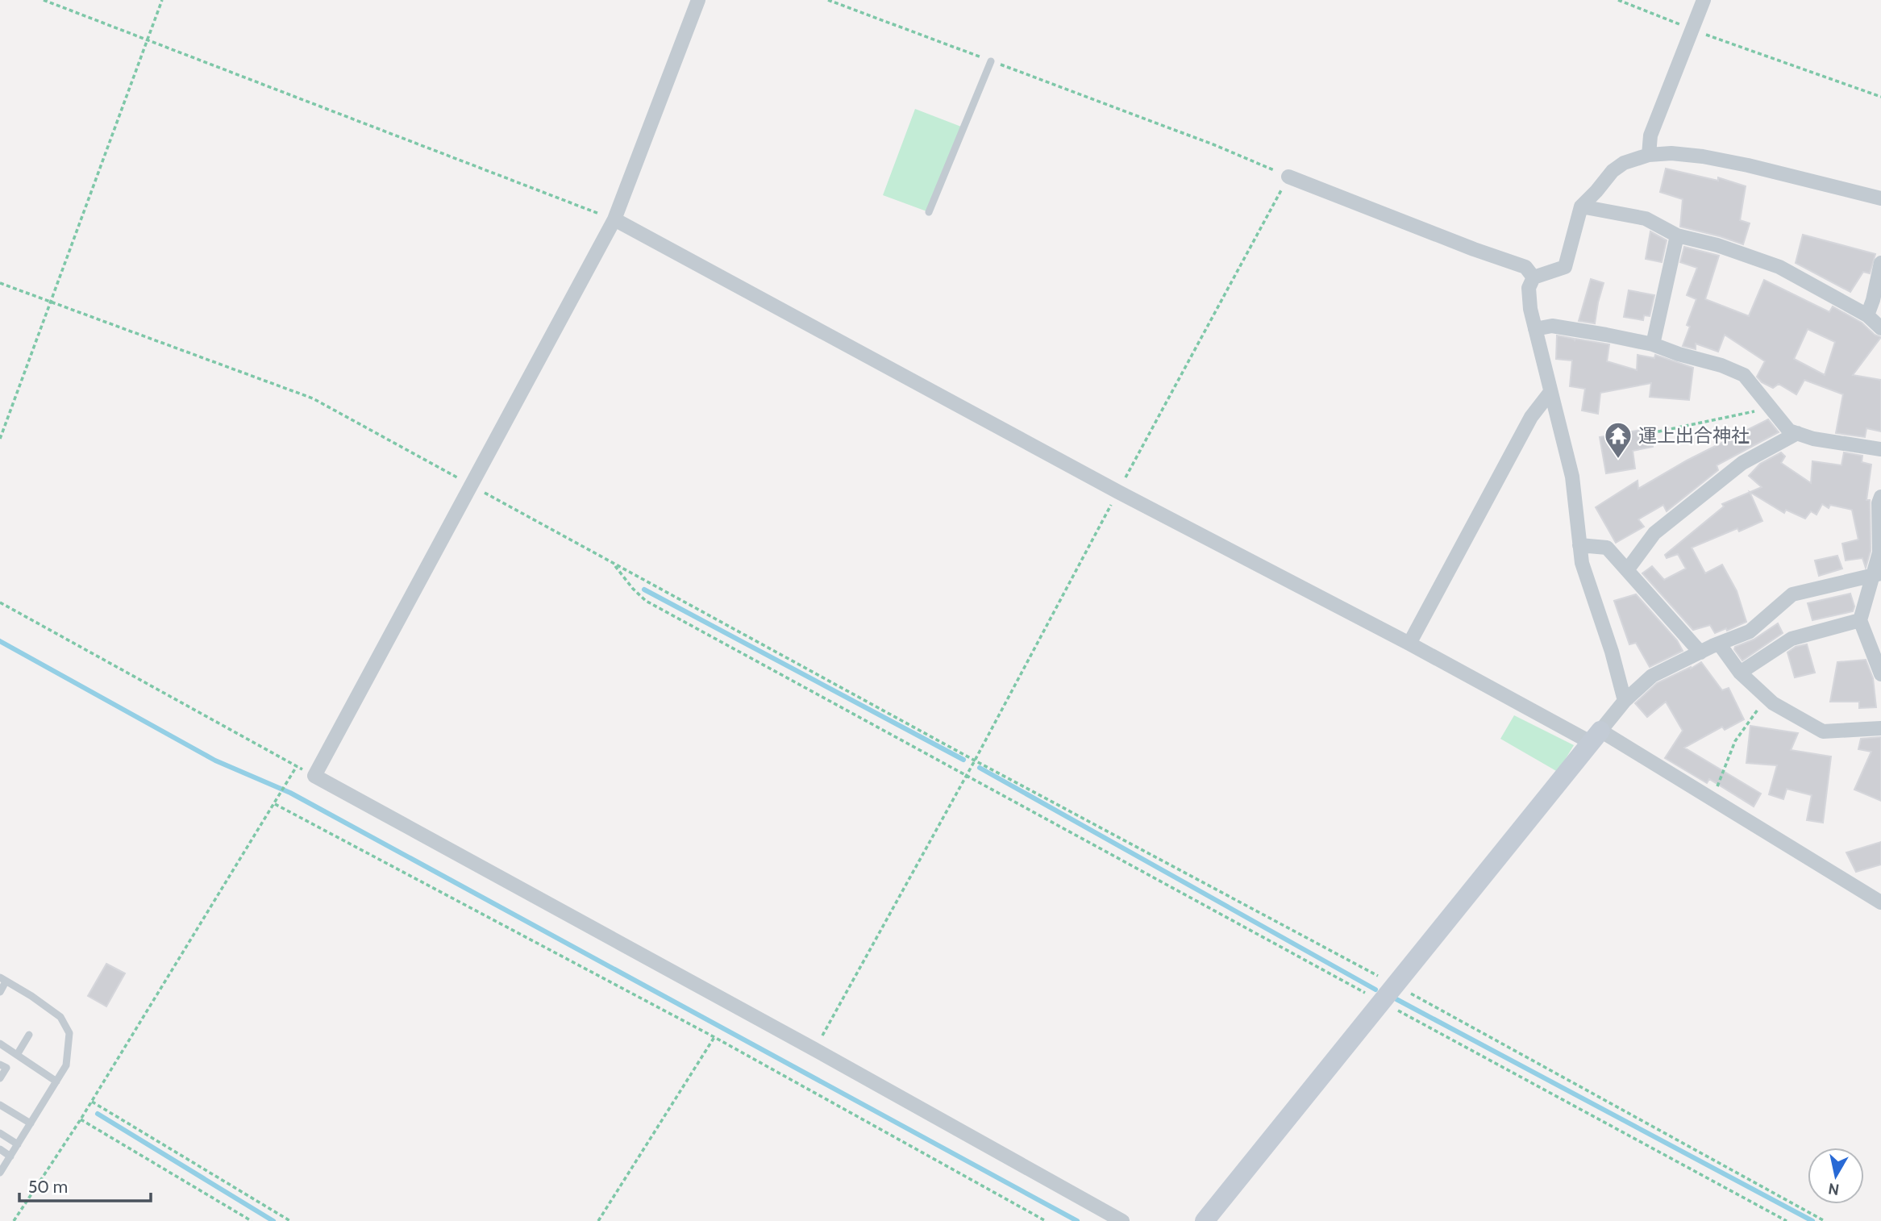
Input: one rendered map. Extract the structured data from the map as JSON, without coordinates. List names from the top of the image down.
{
  "places": {
    "temple": ["運上出合神社"]
  },
  "scale_bar": "50 m",
  "north": "bottom"
}
